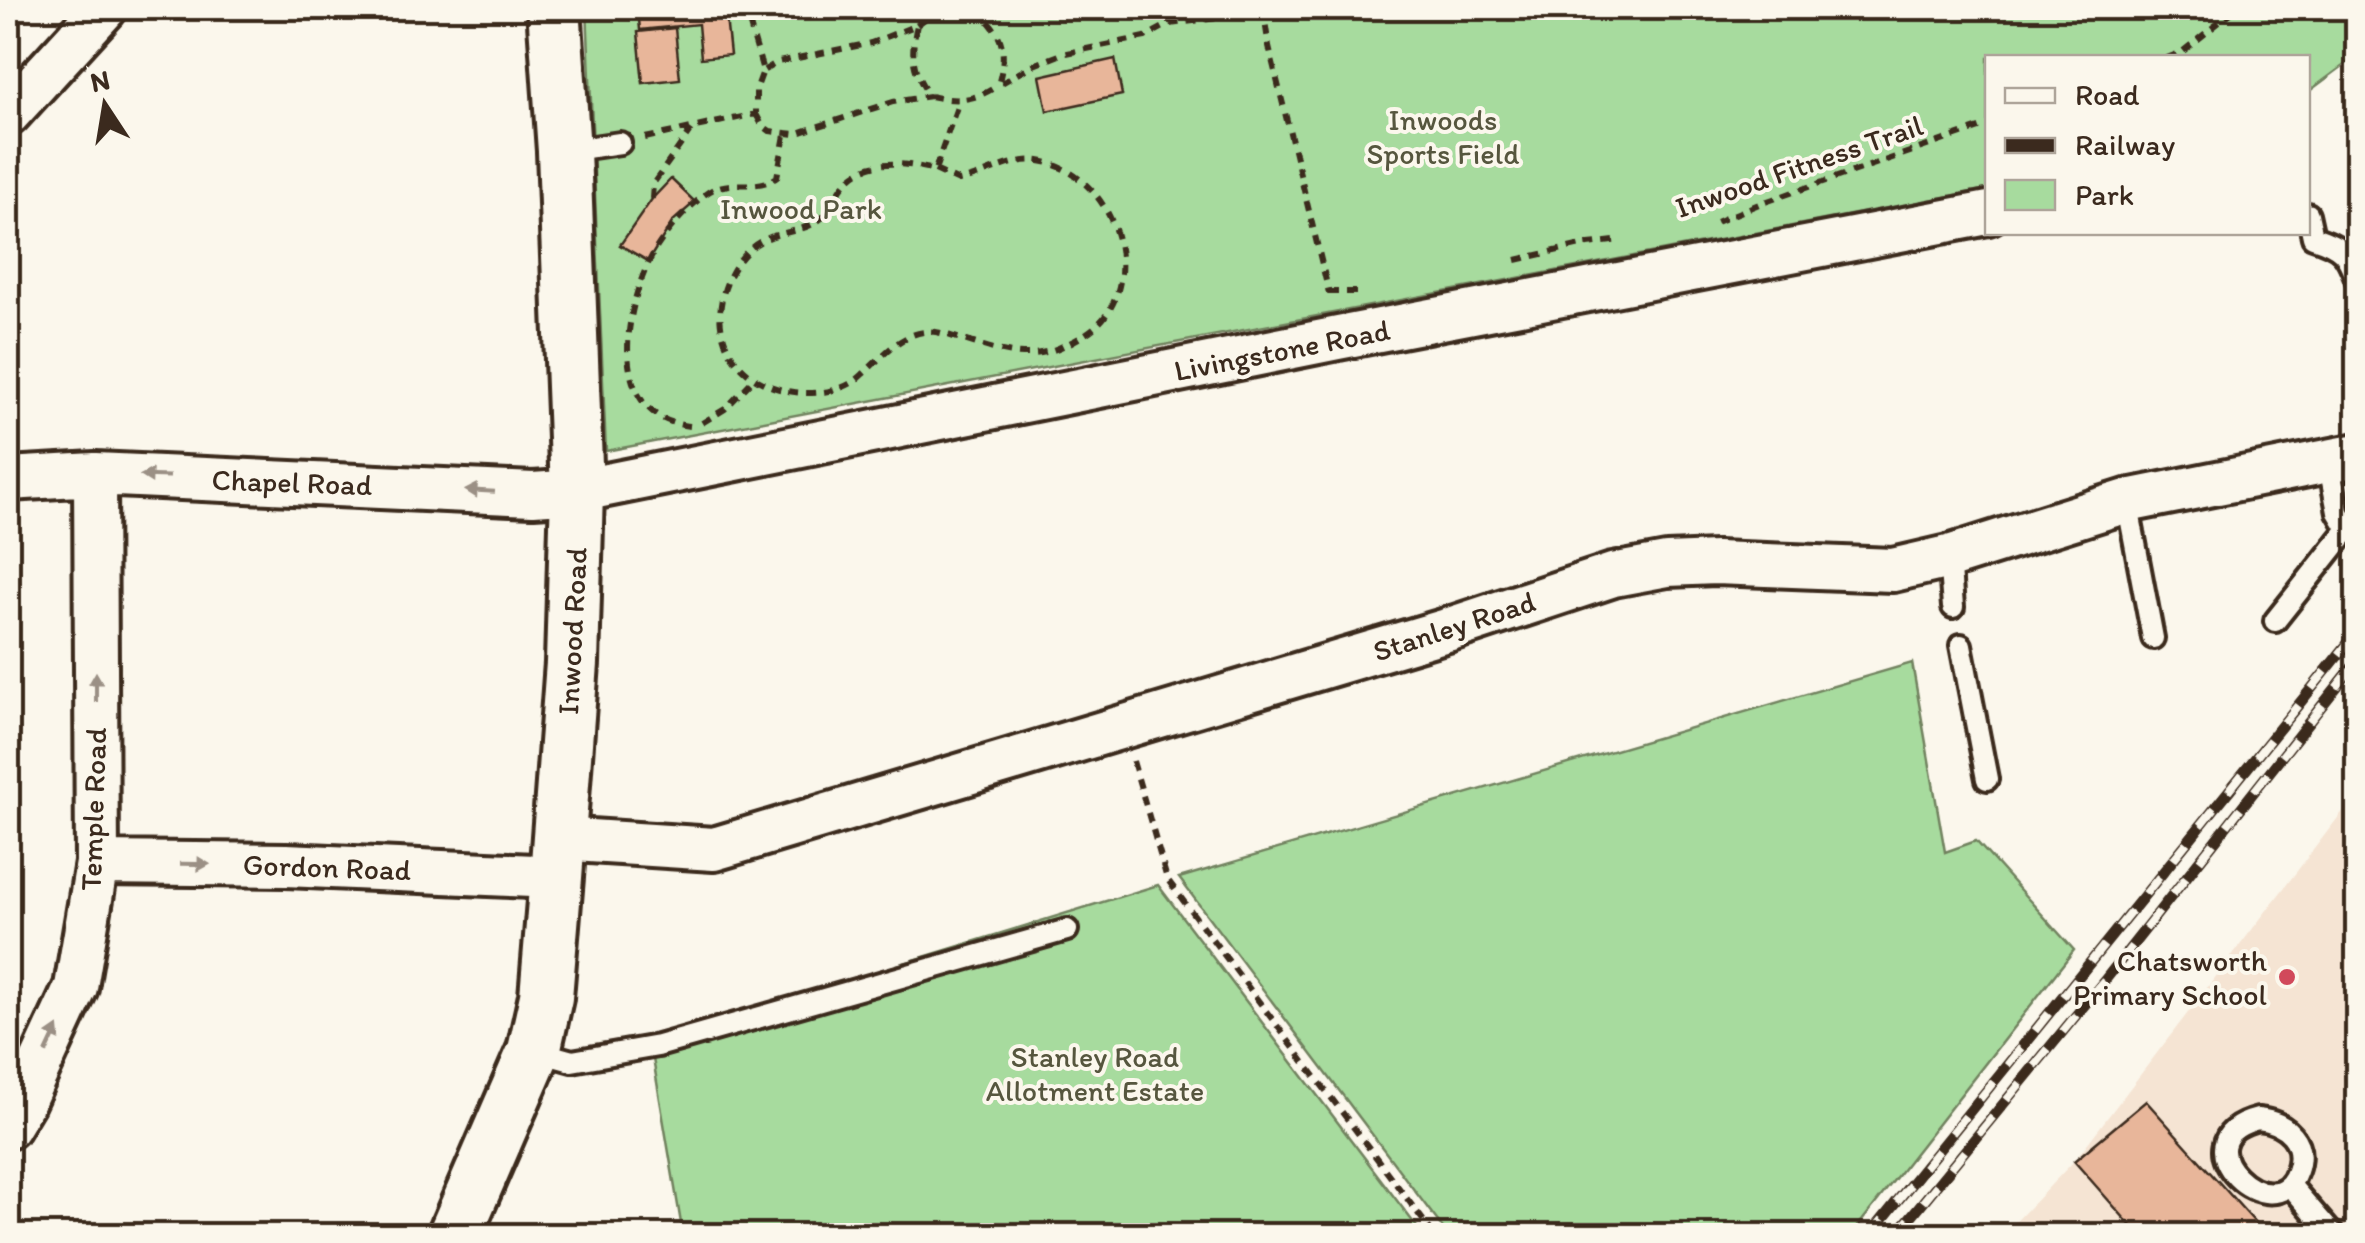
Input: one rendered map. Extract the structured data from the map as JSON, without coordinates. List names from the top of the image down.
{
  "streets": {
    "street": [
      "Livingstone Road",
      "Chapel Road",
      "Stanley Road",
      "Inwood Road",
      "Temple Road",
      "Gordon Road"
    ],
    "path": ["Inwood Fitness Trail"]
  },
  "crossings": [
    ["Livingstone Road", "Chapel Road"],
    ["Livingstone Road", "Inwood Road"],
    ["Chapel Road", "Inwood Road"],
    ["Chapel Road", "Temple Road"],
    ["Stanley Road", "Inwood Road"],
    ["Stanley Road", "Gordon Road"],
    ["Inwood Road", "Gordon Road"],
    ["Temple Road", "Gordon Road"]
  ],
  "one_way": ["Chapel Road", "Temple Road", "Gordon Road"],
  "parks": ["Inwoods Sports Field", "Inwood Park", "Stanley Road Allotment Estate"],
  "places": ["Chatsworth Primary School"],
  "legend": ["Road", "Railway", "Park"],
  "north": "top"
}
